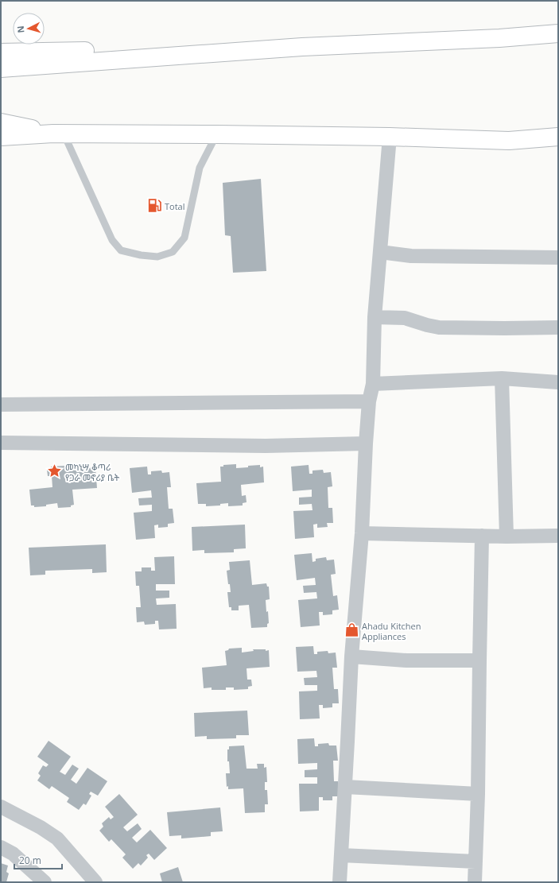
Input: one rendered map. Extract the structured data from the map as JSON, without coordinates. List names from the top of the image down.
{
  "places": {
    "fuel station": ["Total"],
    "place": ["መካኒሣ ቆጣሪ የጋራ መኖሪያ ቤት"],
    "shop": ["Ahadu Kitchen Appliances"]
  },
  "scale_bar": "20 m",
  "north": "left"
}
